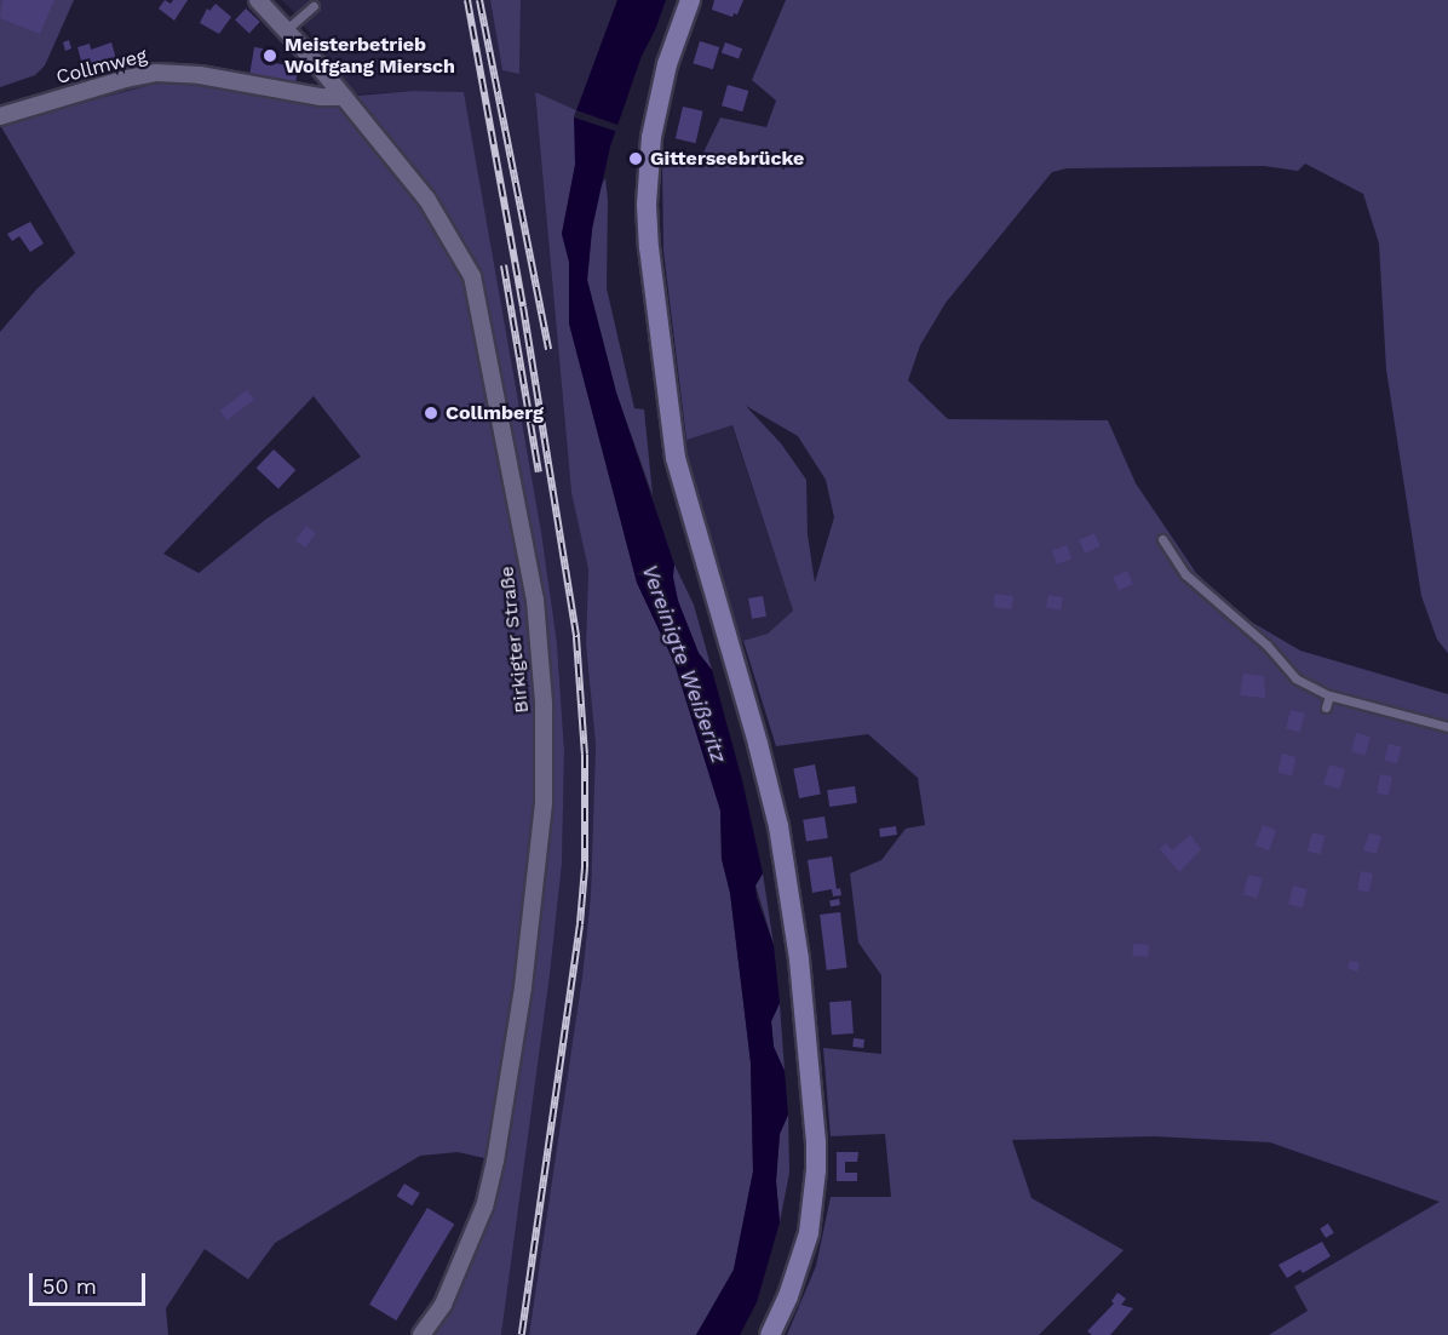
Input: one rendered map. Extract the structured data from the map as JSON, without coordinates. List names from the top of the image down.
{
  "streets": {
    "street": ["Collmweg", "Birkigter Straße"]
  },
  "crossings": [
    ["Collmweg", "Birkigter Straße"]
  ],
  "water": ["Vereinigte Weißeritz"],
  "places": ["Meisterbetrieb Wolfgang Miersch", "Gitterseebrücke", "Collmberg"],
  "scale_bar": "50 m"
}
